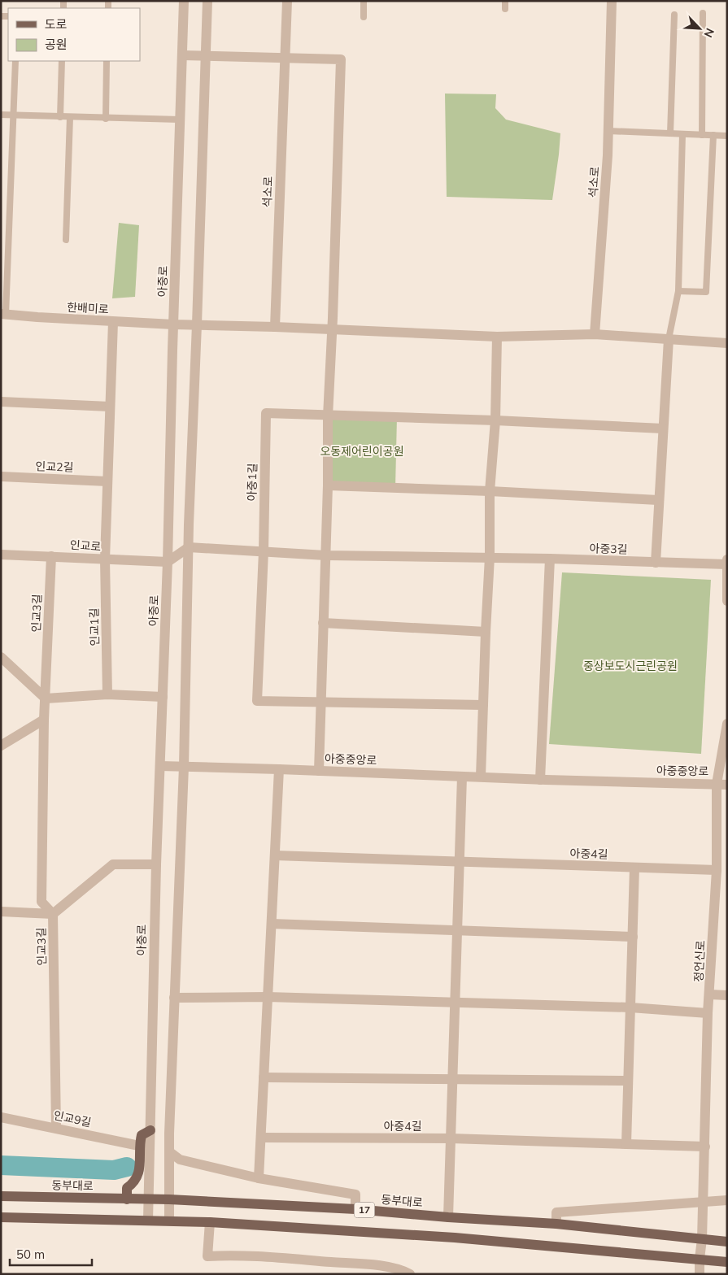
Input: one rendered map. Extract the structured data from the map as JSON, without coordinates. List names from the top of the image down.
{
  "streets": {
    "main road": ["동부대로", "17"],
    "street": [
      "석소로",
      "아중로",
      "한배미로",
      "인교2길",
      "아중1길",
      "인교로",
      "아중3길",
      "인교3길",
      "인교1길",
      "아중중앙로",
      "아중4길",
      "정언신로",
      "인교9길"
    ]
  },
  "crossings": [
    ["아중로", "한배미로"],
    ["아중로", "인교로"],
    ["아중로", "아중중앙로"],
    ["아중로", "동부대로"],
    ["아중로", "17"],
    ["인교로", "인교3길"],
    ["인교로", "인교1길"],
    ["인교3길", "인교9길"],
    ["아중중앙로", "정언신로"],
    ["아중4길", "정언신로"],
    ["정언신로", "동부대로"],
    ["정언신로", "17"]
  ],
  "parks": ["오동제어린이공원", "중상보도시근린공원"],
  "legend": ["도로", "공원"],
  "scale_bar": "50 m",
  "north": "bottom right"
}
